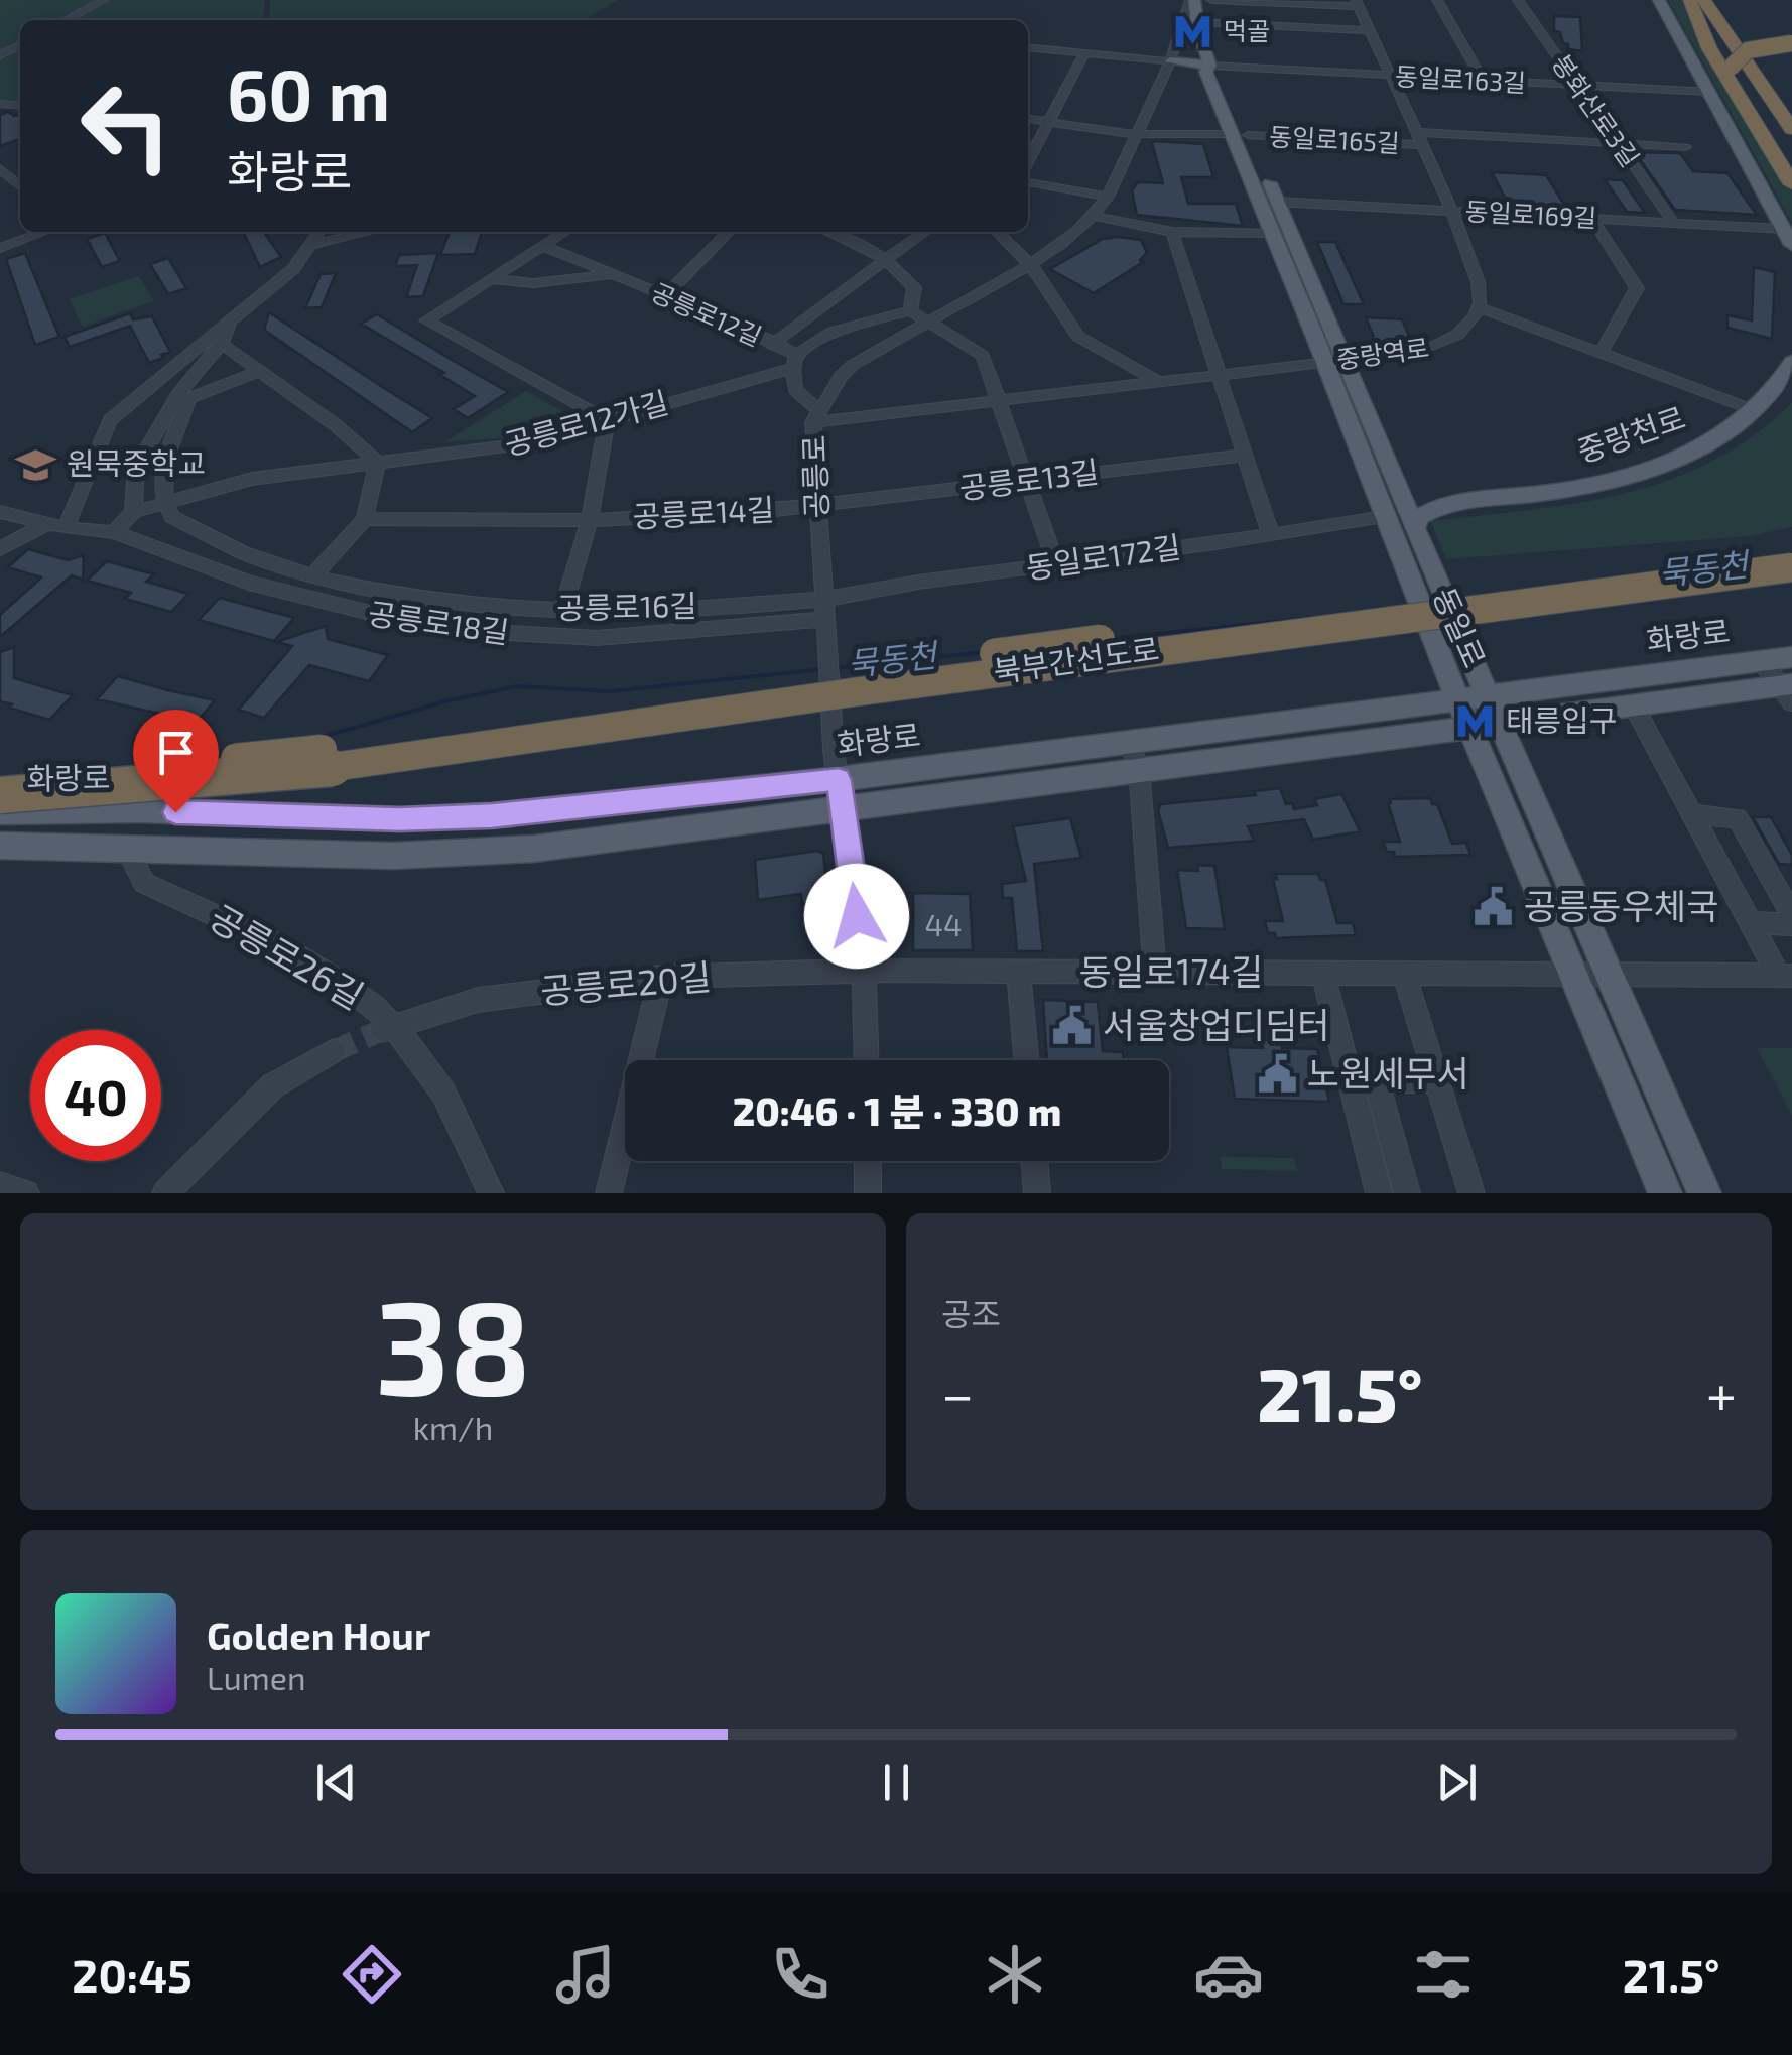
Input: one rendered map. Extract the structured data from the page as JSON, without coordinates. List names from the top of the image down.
{
  "streets": {
    "highway": ["북부간선도로"],
    "main road": ["중랑천로", "동일로", "화랑로"],
    "street": [
      "동일로163길",
      "봉화산로3길",
      "동일로165길",
      "동일로169길",
      "공릉로12길",
      "중랑역로",
      "공릉로12가길",
      "공릉로",
      "공릉로13길",
      "공릉로14길",
      "동일로172길",
      "공릉로16길",
      "공릉로18길",
      "공릉로26길",
      "동일로174길",
      "공릉로20길"
    ]
  },
  "crossings": [
    ["동일로163길", "봉화산로3길"],
    ["동일로163길", "동일로"],
    ["봉화산로3길", "동일로169길"],
    ["동일로165길", "동일로"],
    ["동일로169길", "동일로"],
    ["공릉로12길", "중랑역로"],
    ["공릉로12길", "공릉로12가길"],
    ["공릉로12길", "공릉로"],
    ["중랑역로", "공릉로"],
    ["중랑역로", "동일로"],
    ["공릉로12가길", "공릉로14길"],
    ["공릉로12가길", "공릉로16길"],
    ["공릉로12가길", "공릉로18길"],
    ["공릉로", "공릉로13길"],
    ["공릉로", "공릉로14길"],
    ["공릉로", "동일로172길"],
    ["공릉로", "공릉로16길"],
    ["공릉로", "공릉로18길"],
    ["공릉로", "동일로"],
    ["공릉로", "화랑로"],
    ["공릉로13길", "공릉로14길"],
    ["공릉로14길", "공릉로16길"],
    ["동일로172길", "공릉로16길"],
    ["동일로172길", "공릉로18길"],
    ["동일로172길", "동일로"],
    ["공릉로16길", "공릉로18길"],
    ["동일로", "화랑로"],
    ["동일로", "동일로174길"],
    ["화랑로", "공릉로26길"],
    ["공릉로26길", "공릉로20길"],
    ["동일로174길", "공릉로20길"]
  ],
  "water": ["묵동천"],
  "places": {
    "metro station": ["먹골", "태릉입구"],
    "school or university": ["원묵중학교"],
    "public building": ["공릉동우체국", "서울창업디딤터", "노원세무서"]
  },
  "house_numbers": ["44"],
  "page": {
    "turn": ["60 m", "화랑로"],
    "limit": "40",
    "trip": "20:46 · 1 분 · 330 m",
    "tile": [
      ["38", "km/h"],
      "공조"
    ],
    "heat": ["−", "21.5°", "+"],
    "song": ["Golden Hour", "Lumen"],
    "tabs": ["20:45", "21.5°"]
  }
}
